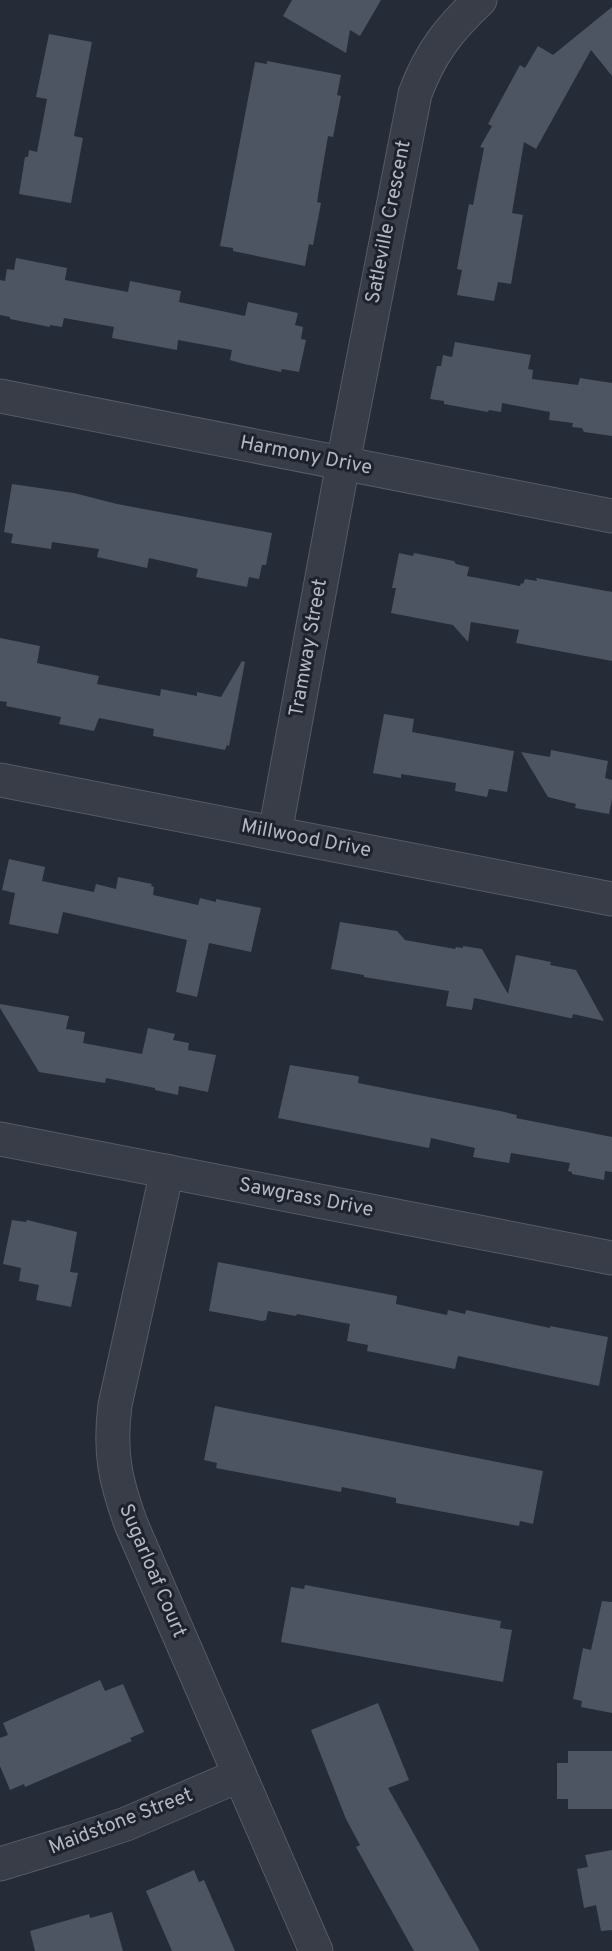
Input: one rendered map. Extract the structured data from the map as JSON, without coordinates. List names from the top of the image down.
{
  "streets": {
    "street": [
      "Satleville Crescent",
      "Harmony Drive",
      "Tramway Street",
      "Millwood Drive",
      "Sawgrass Drive",
      "Sugarloaf Court",
      "Maidstone Street"
    ]
  },
  "crossings": [
    ["Satleville Crescent", "Harmony Drive"],
    ["Satleville Crescent", "Tramway Street"],
    ["Harmony Drive", "Tramway Street"],
    ["Tramway Street", "Millwood Drive"],
    ["Sawgrass Drive", "Sugarloaf Court"],
    ["Sugarloaf Court", "Maidstone Street"]
  ]
}
